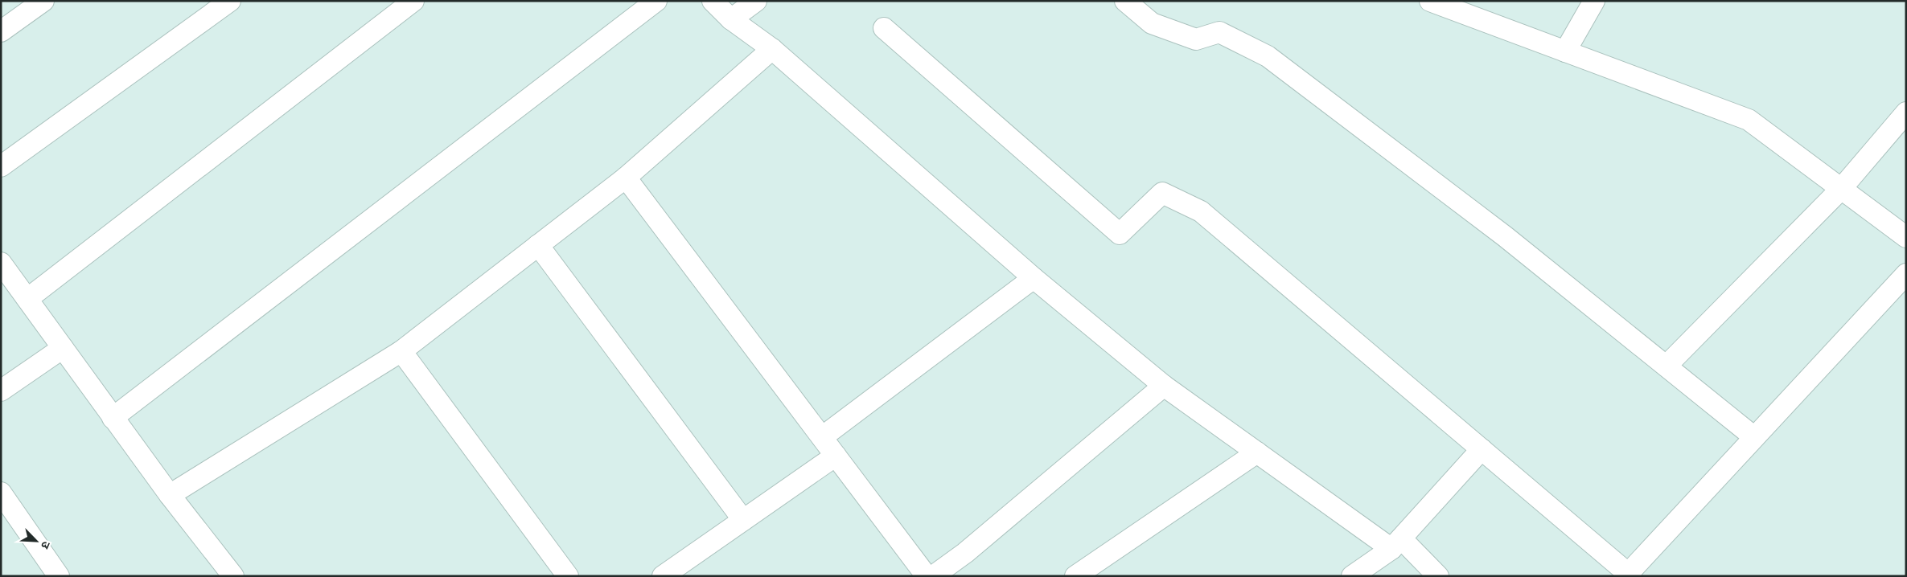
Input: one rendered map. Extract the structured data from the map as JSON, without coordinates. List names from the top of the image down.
{
  "north": "bottom right"
}
